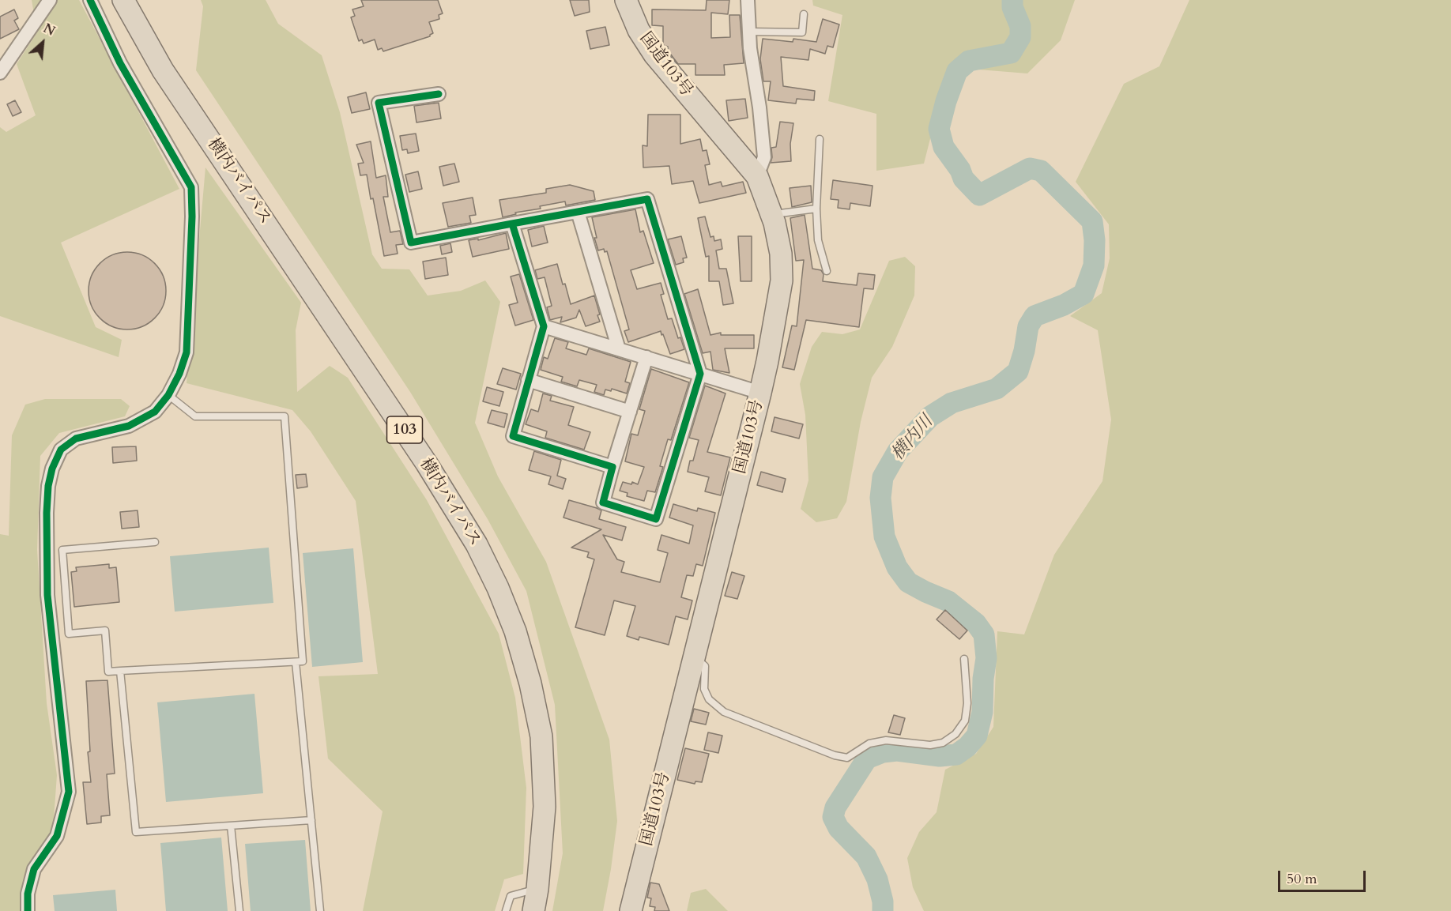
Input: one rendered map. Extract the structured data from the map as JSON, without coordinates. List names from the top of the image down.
{
  "streets": {
    "highway": ["国道103号", "横内バイパス", "103"]
  },
  "water": ["横内川"],
  "scale_bar": "50 m",
  "north": "top right"
}
